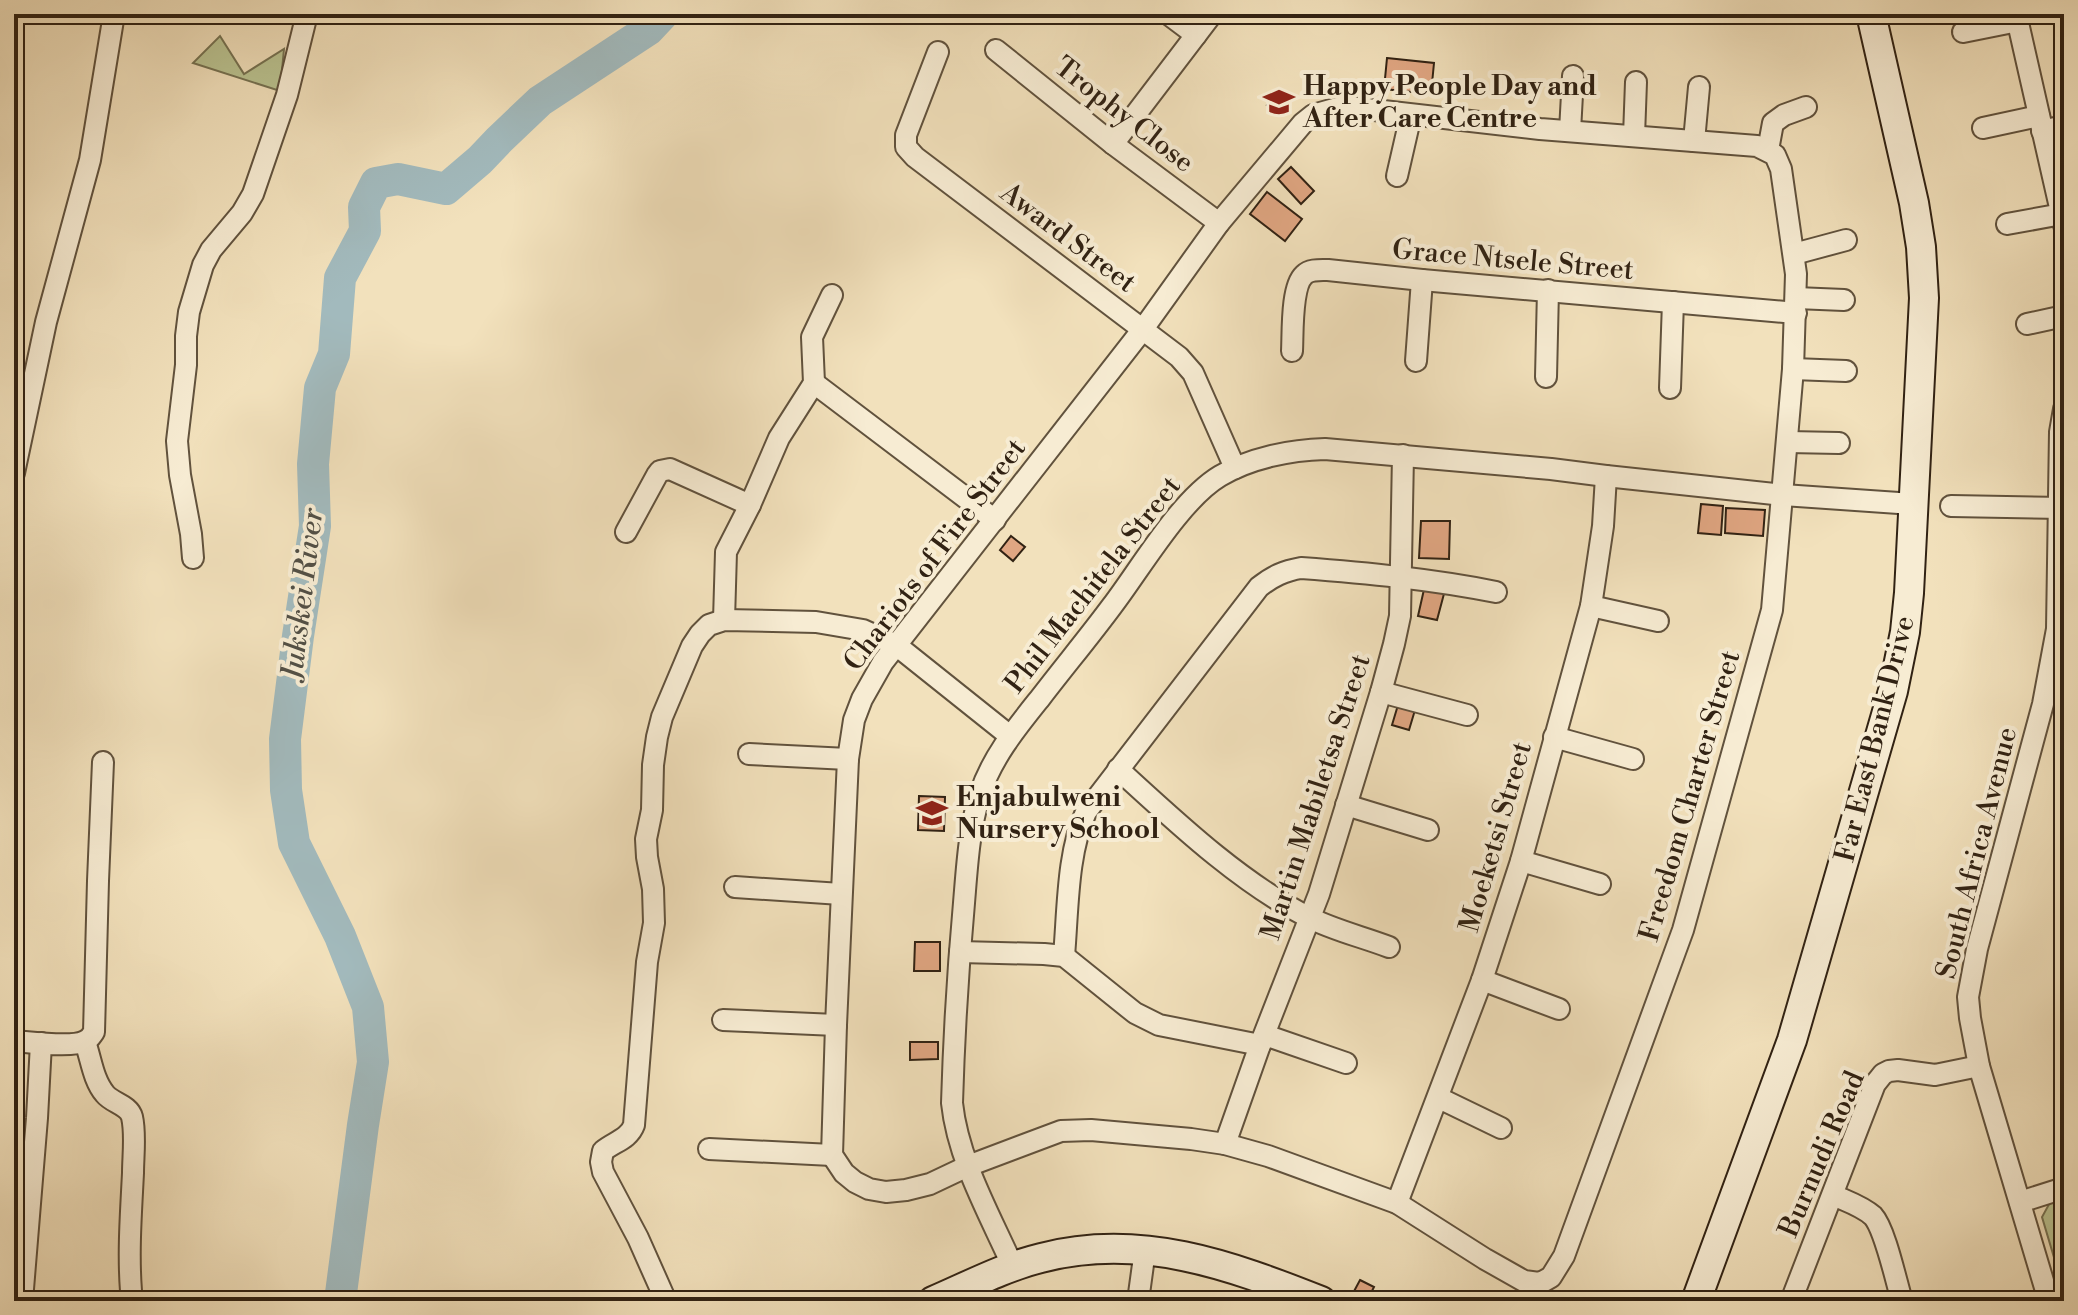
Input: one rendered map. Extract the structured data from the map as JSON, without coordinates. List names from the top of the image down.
{
  "streets": {
    "street": [
      "Trophy Close",
      "Award Street",
      "Grace Ntsele Street",
      "Chariots of Fire Street",
      "Phil Machitela Street",
      "Far East Bank Drive",
      "Freedom Charter Street",
      "Martin Mabiletsa Street",
      "Moeketsi Street",
      "South Africa Avenue",
      "Burnudi Road"
    ]
  },
  "crossings": [
    ["Trophy Close", "Chariots of Fire Street"],
    ["Award Street", "Chariots of Fire Street"],
    ["Award Street", "Phil Machitela Street"],
    ["Grace Ntsele Street", "Freedom Charter Street"],
    ["Phil Machitela Street", "Far East Bank Drive"],
    ["Phil Machitela Street", "Freedom Charter Street"],
    ["Phil Machitela Street", "Martin Mabiletsa Street"],
    ["Phil Machitela Street", "Moeketsi Street"],
    ["Freedom Charter Street", "Martin Mabiletsa Street"],
    ["Freedom Charter Street", "Moeketsi Street"],
    ["South Africa Avenue", "Burnudi Road"]
  ],
  "water": ["Jukskei River"],
  "places": {
    "school or university": ["Happy People Day and After Care Centre", "Enjabulweni Nursery School"]
  }
}
